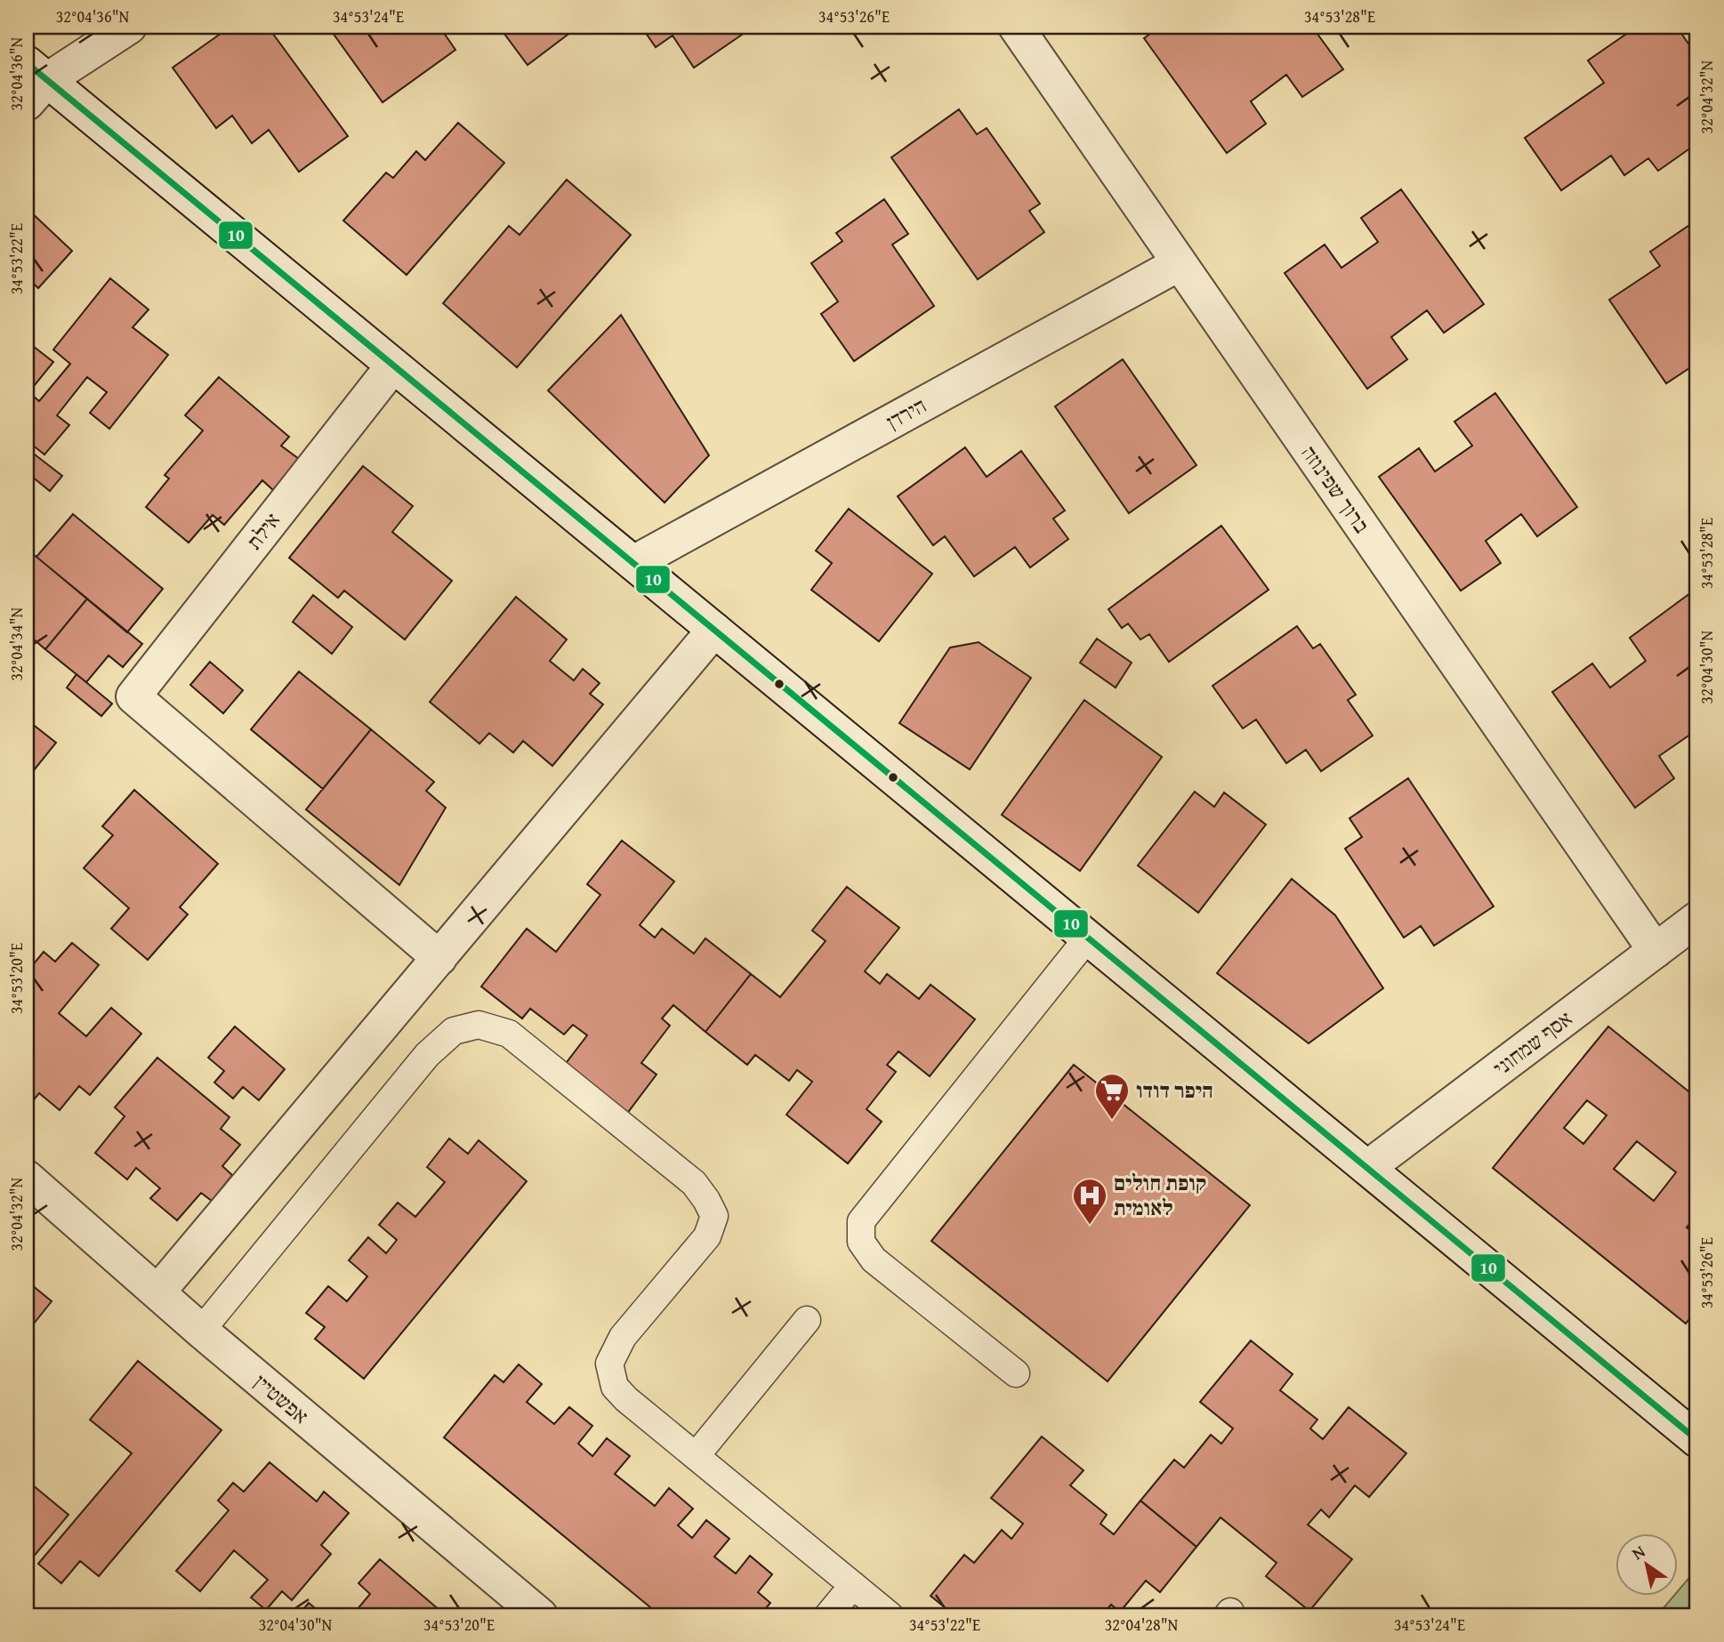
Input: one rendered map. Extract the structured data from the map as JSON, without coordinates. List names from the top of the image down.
{
  "streets": {
    "street": [
      "הירדן",
      "ברוך שפינוזה",
      "אילת",
      "אסף שמחוני",
      "אפשטיין"
    ]
  },
  "crossings": [
    ["הירדן", "ברוך שפינוזה"],
    ["ברוך שפינוזה", "אסף שמחוני"]
  ],
  "places": {
    "supermarket": ["היפר דודו"],
    "hospital": ["קופת חולים לאומית"]
  },
  "lines": ["transit line 10"],
  "north": "top left",
  "coordinates": [
    "32°04'36\"N",
    "34°53'24\"E",
    "34°53'26\"E",
    "34°53'28\"E",
    "32°04'32\"N",
    "34°53'22\"E",
    "32°04'34\"N",
    "32°04'30\"N",
    "34°53'20\"E",
    "32°04'28\"N"
  ]
}
